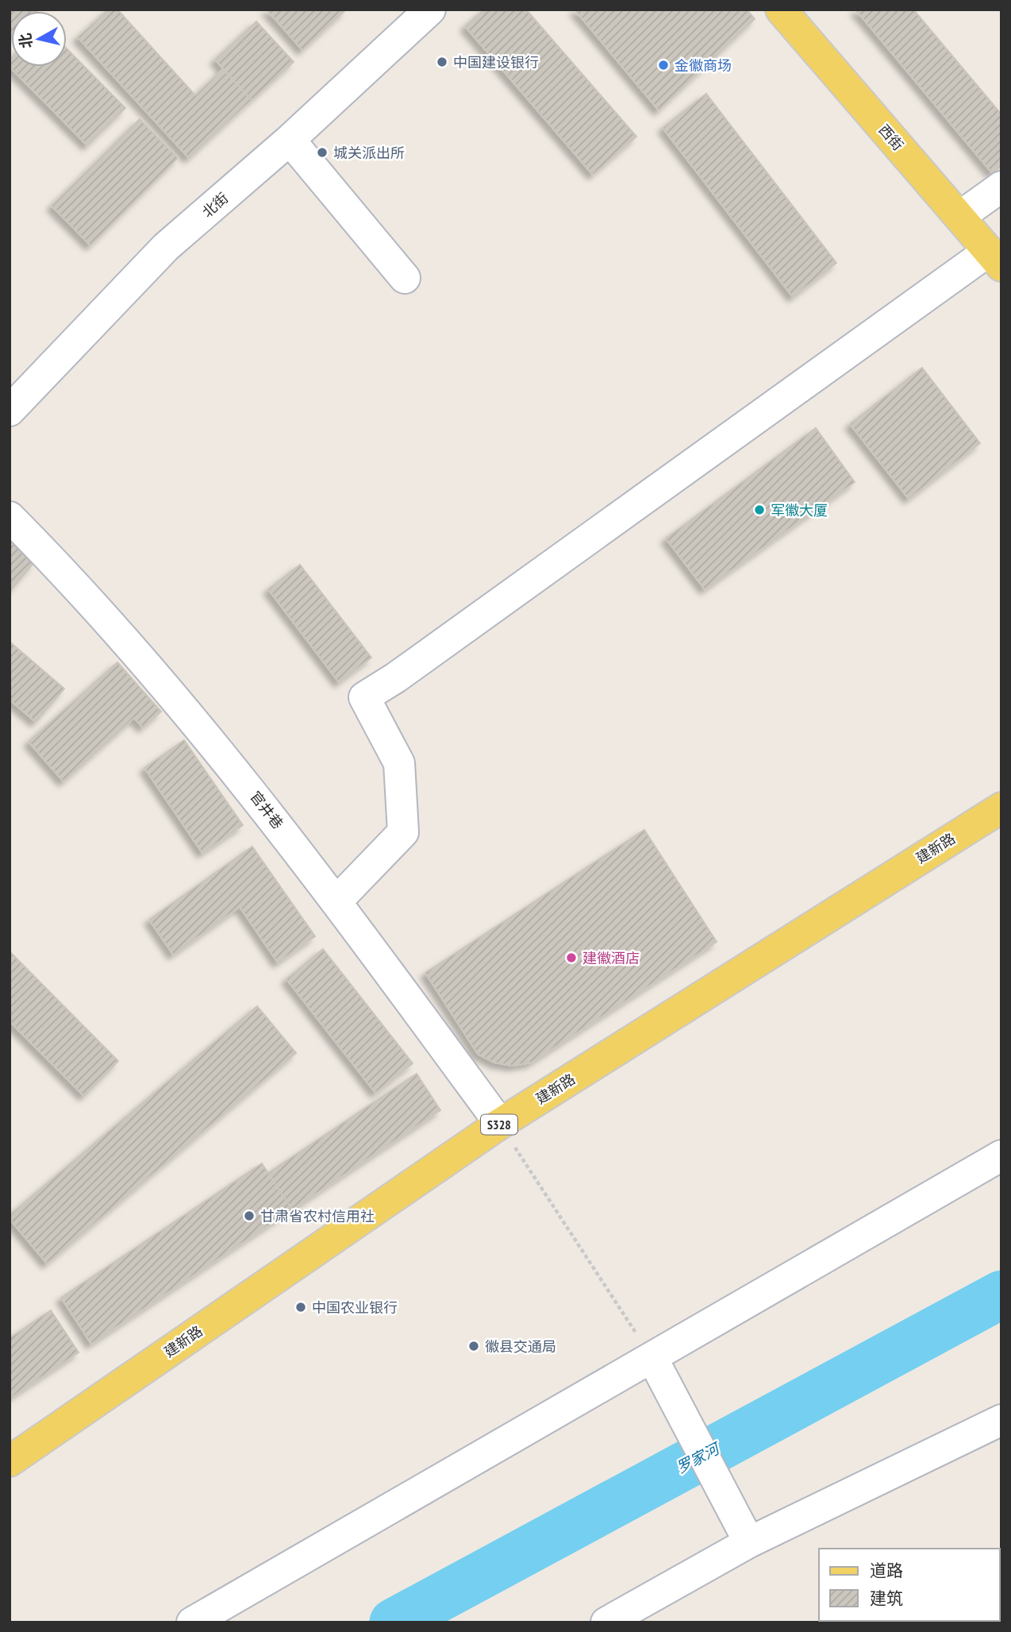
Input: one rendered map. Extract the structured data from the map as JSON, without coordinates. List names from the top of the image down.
{
  "streets": {
    "main road": ["西街", "建新路", "S328"],
    "street": ["北街", "官井巷"]
  },
  "crossings": [
    ["官井巷", "建新路"]
  ],
  "water": ["罗家河"],
  "places": [
    "中国建设银行",
    "金徽商场",
    "城关派出所",
    "军徽大厦",
    "建徽酒店",
    "甘肃省农村信用社",
    "中国农业银行",
    "徽县交通局"
  ],
  "legend": ["道路", "建筑"],
  "north": "left"
}
